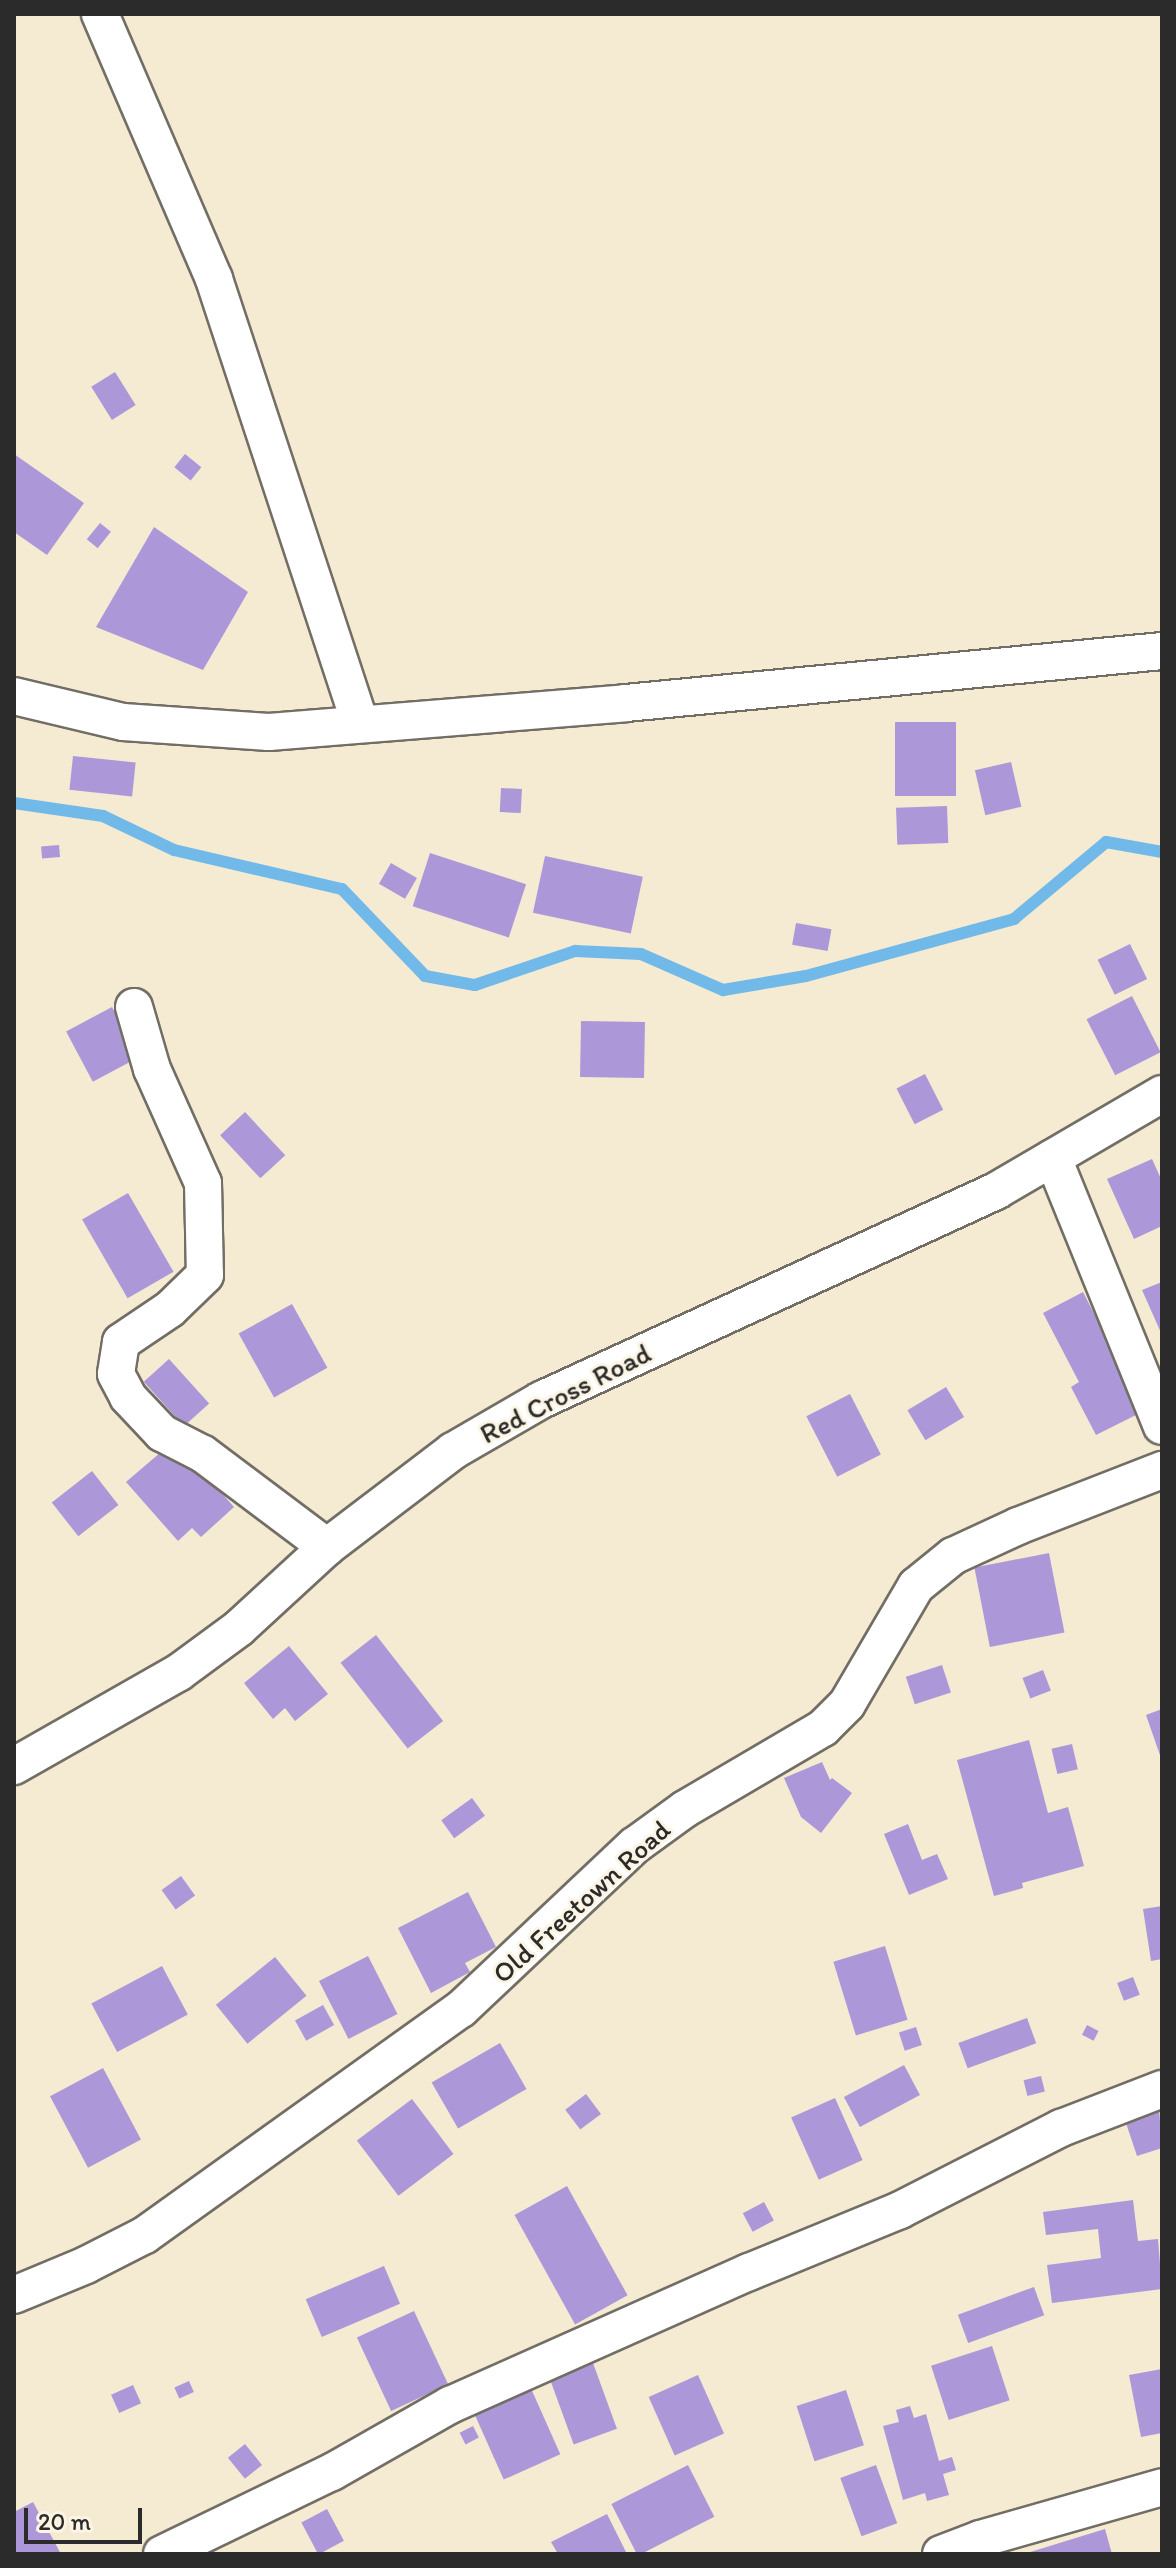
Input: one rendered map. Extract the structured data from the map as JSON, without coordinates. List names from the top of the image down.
{
  "streets": {
    "street": ["Red Cross Road", "Old Freetown Road"]
  },
  "scale_bar": "20 m"
}
